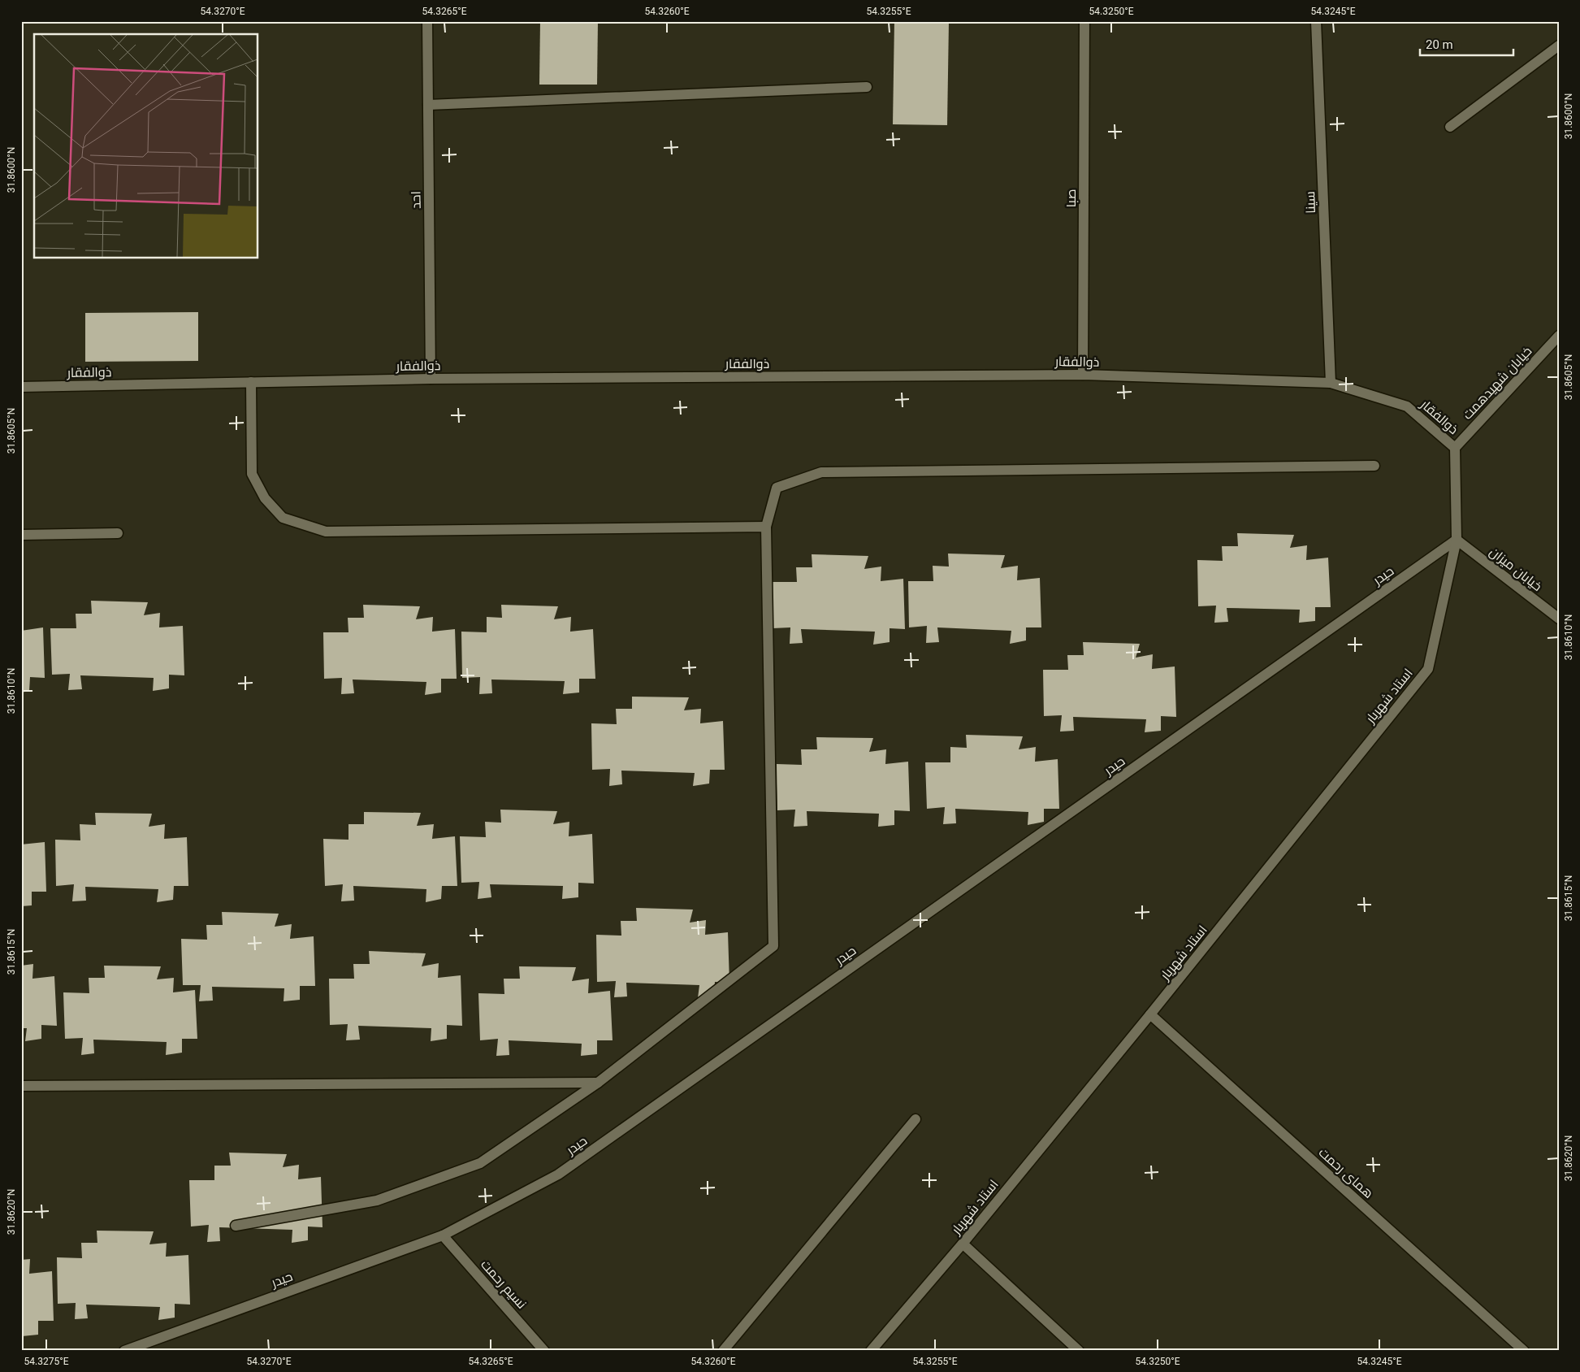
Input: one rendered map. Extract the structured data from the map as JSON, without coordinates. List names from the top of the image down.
{
  "streets": {
    "street": [
      "صبا",
      "احد",
      "سینا",
      "ذوالفقار",
      "خیابان شهیدهمت",
      "خیابان میزان",
      "حیدر",
      "استاد شهریار",
      "همای رحمت",
      "نسیم رحمت"
    ]
  },
  "crossings": [
    ["صبا", "ذوالفقار"],
    ["احد", "ذوالفقار"],
    ["سینا", "ذوالفقار"],
    ["ذوالفقار", "خیابان شهیدهمت"],
    ["خیابان میزان", "حیدر"],
    ["خیابان میزان", "استاد شهریار"],
    ["حیدر", "استاد شهریار"],
    ["حیدر", "نسیم رحمت"],
    ["استاد شهریار", "همای رحمت"]
  ],
  "scale_bar": "20 m",
  "coordinates": [
    "54.3270°E",
    "54.3265°E",
    "54.3260°E",
    "54.3255°E",
    "54.3250°E",
    "54.3245°E",
    "31.8600°N",
    "31.8605°N",
    "31.8610°N",
    "31.8615°N",
    "31.8620°N",
    "54.3275°E"
  ]
}
